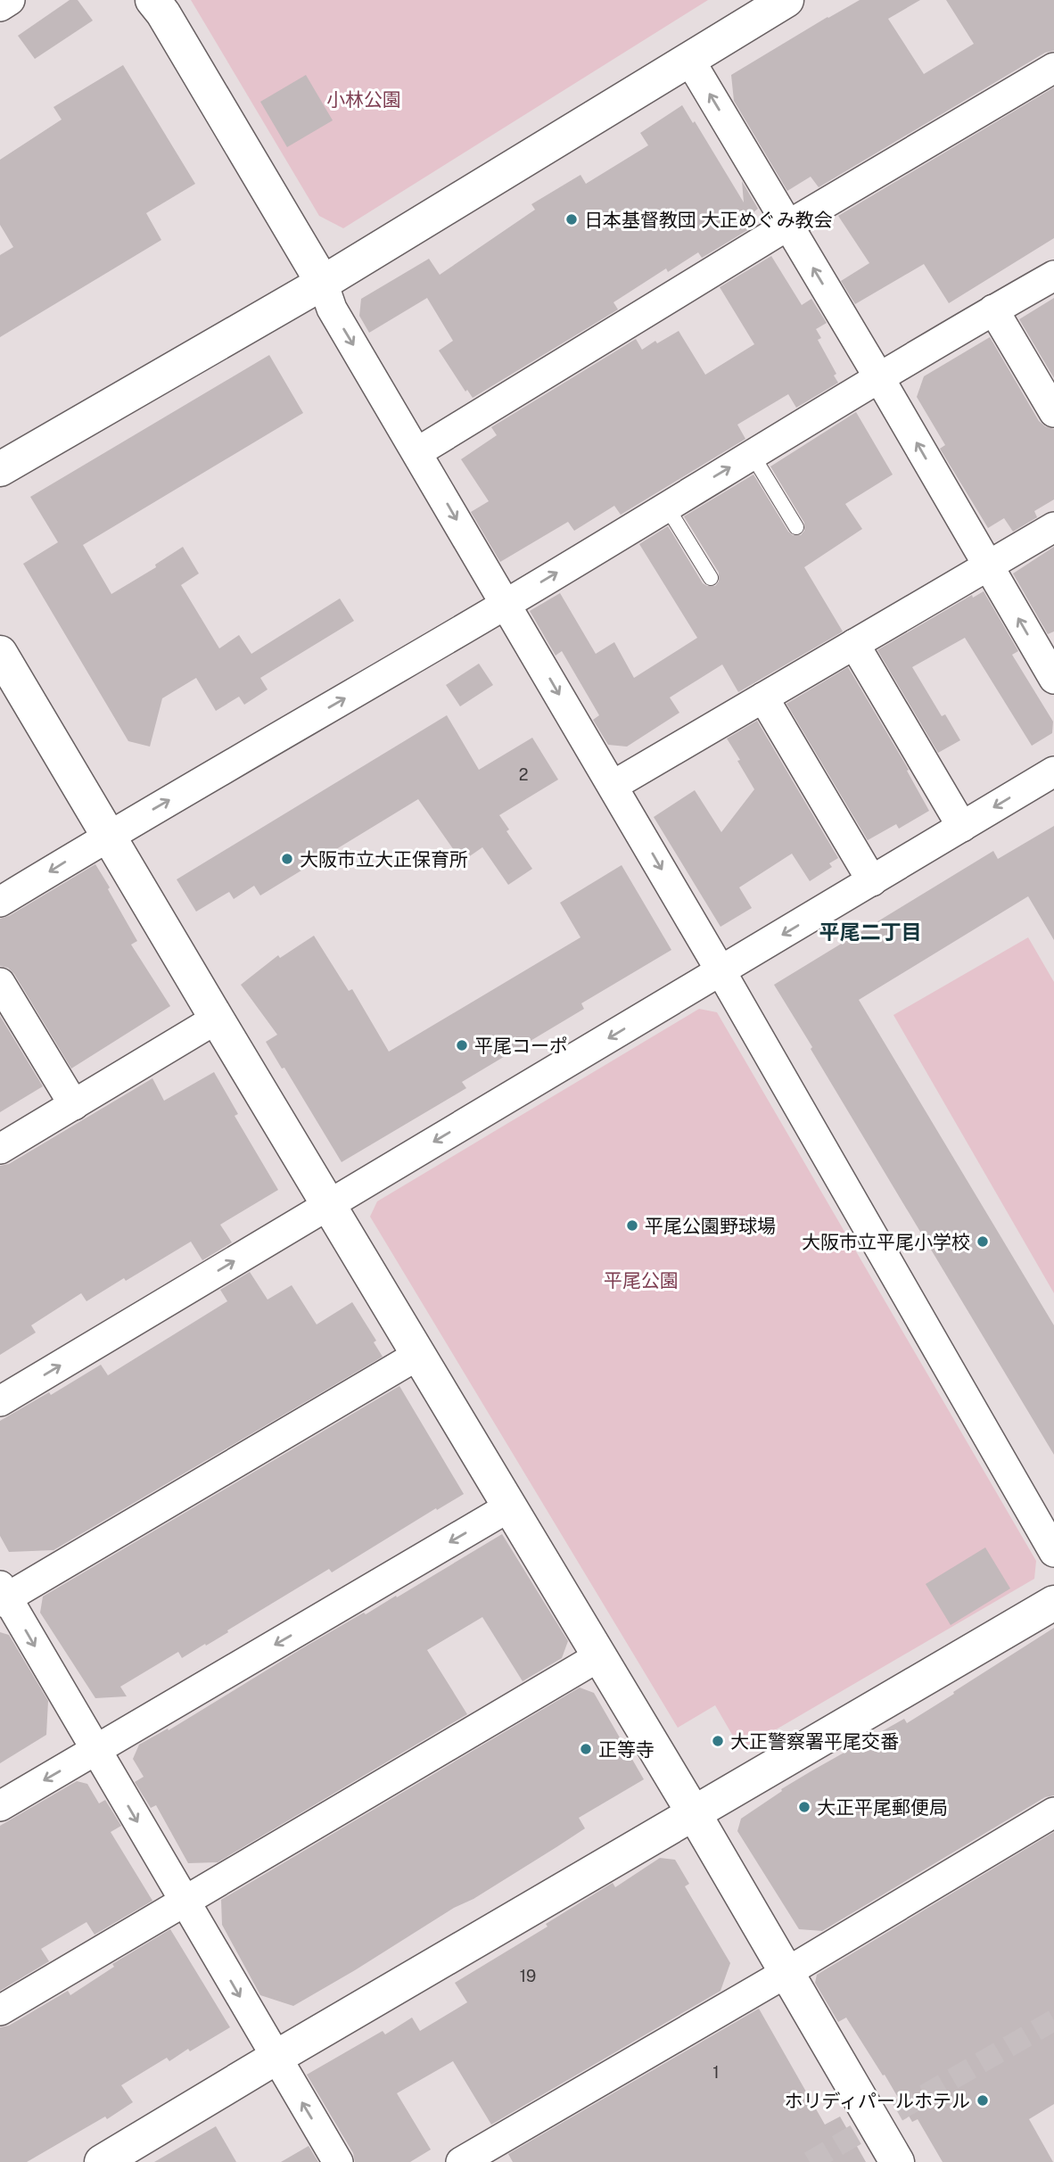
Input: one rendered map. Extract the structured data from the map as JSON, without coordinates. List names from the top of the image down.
{
  "districts": ["平尾二丁目"],
  "parks": ["小林公園", "平尾公園"],
  "places": [
    "日本基督教団 大正めぐみ教会",
    "大阪市立大正保育所",
    "平尾コーポ",
    "平尾公園野球場",
    "大阪市立平尾小学校",
    "大正警察署平尾交番",
    "正等寺",
    "大正平尾郵便局",
    "ホリディパールホテル"
  ],
  "house_numbers": ["2", "19", "1"]
}
